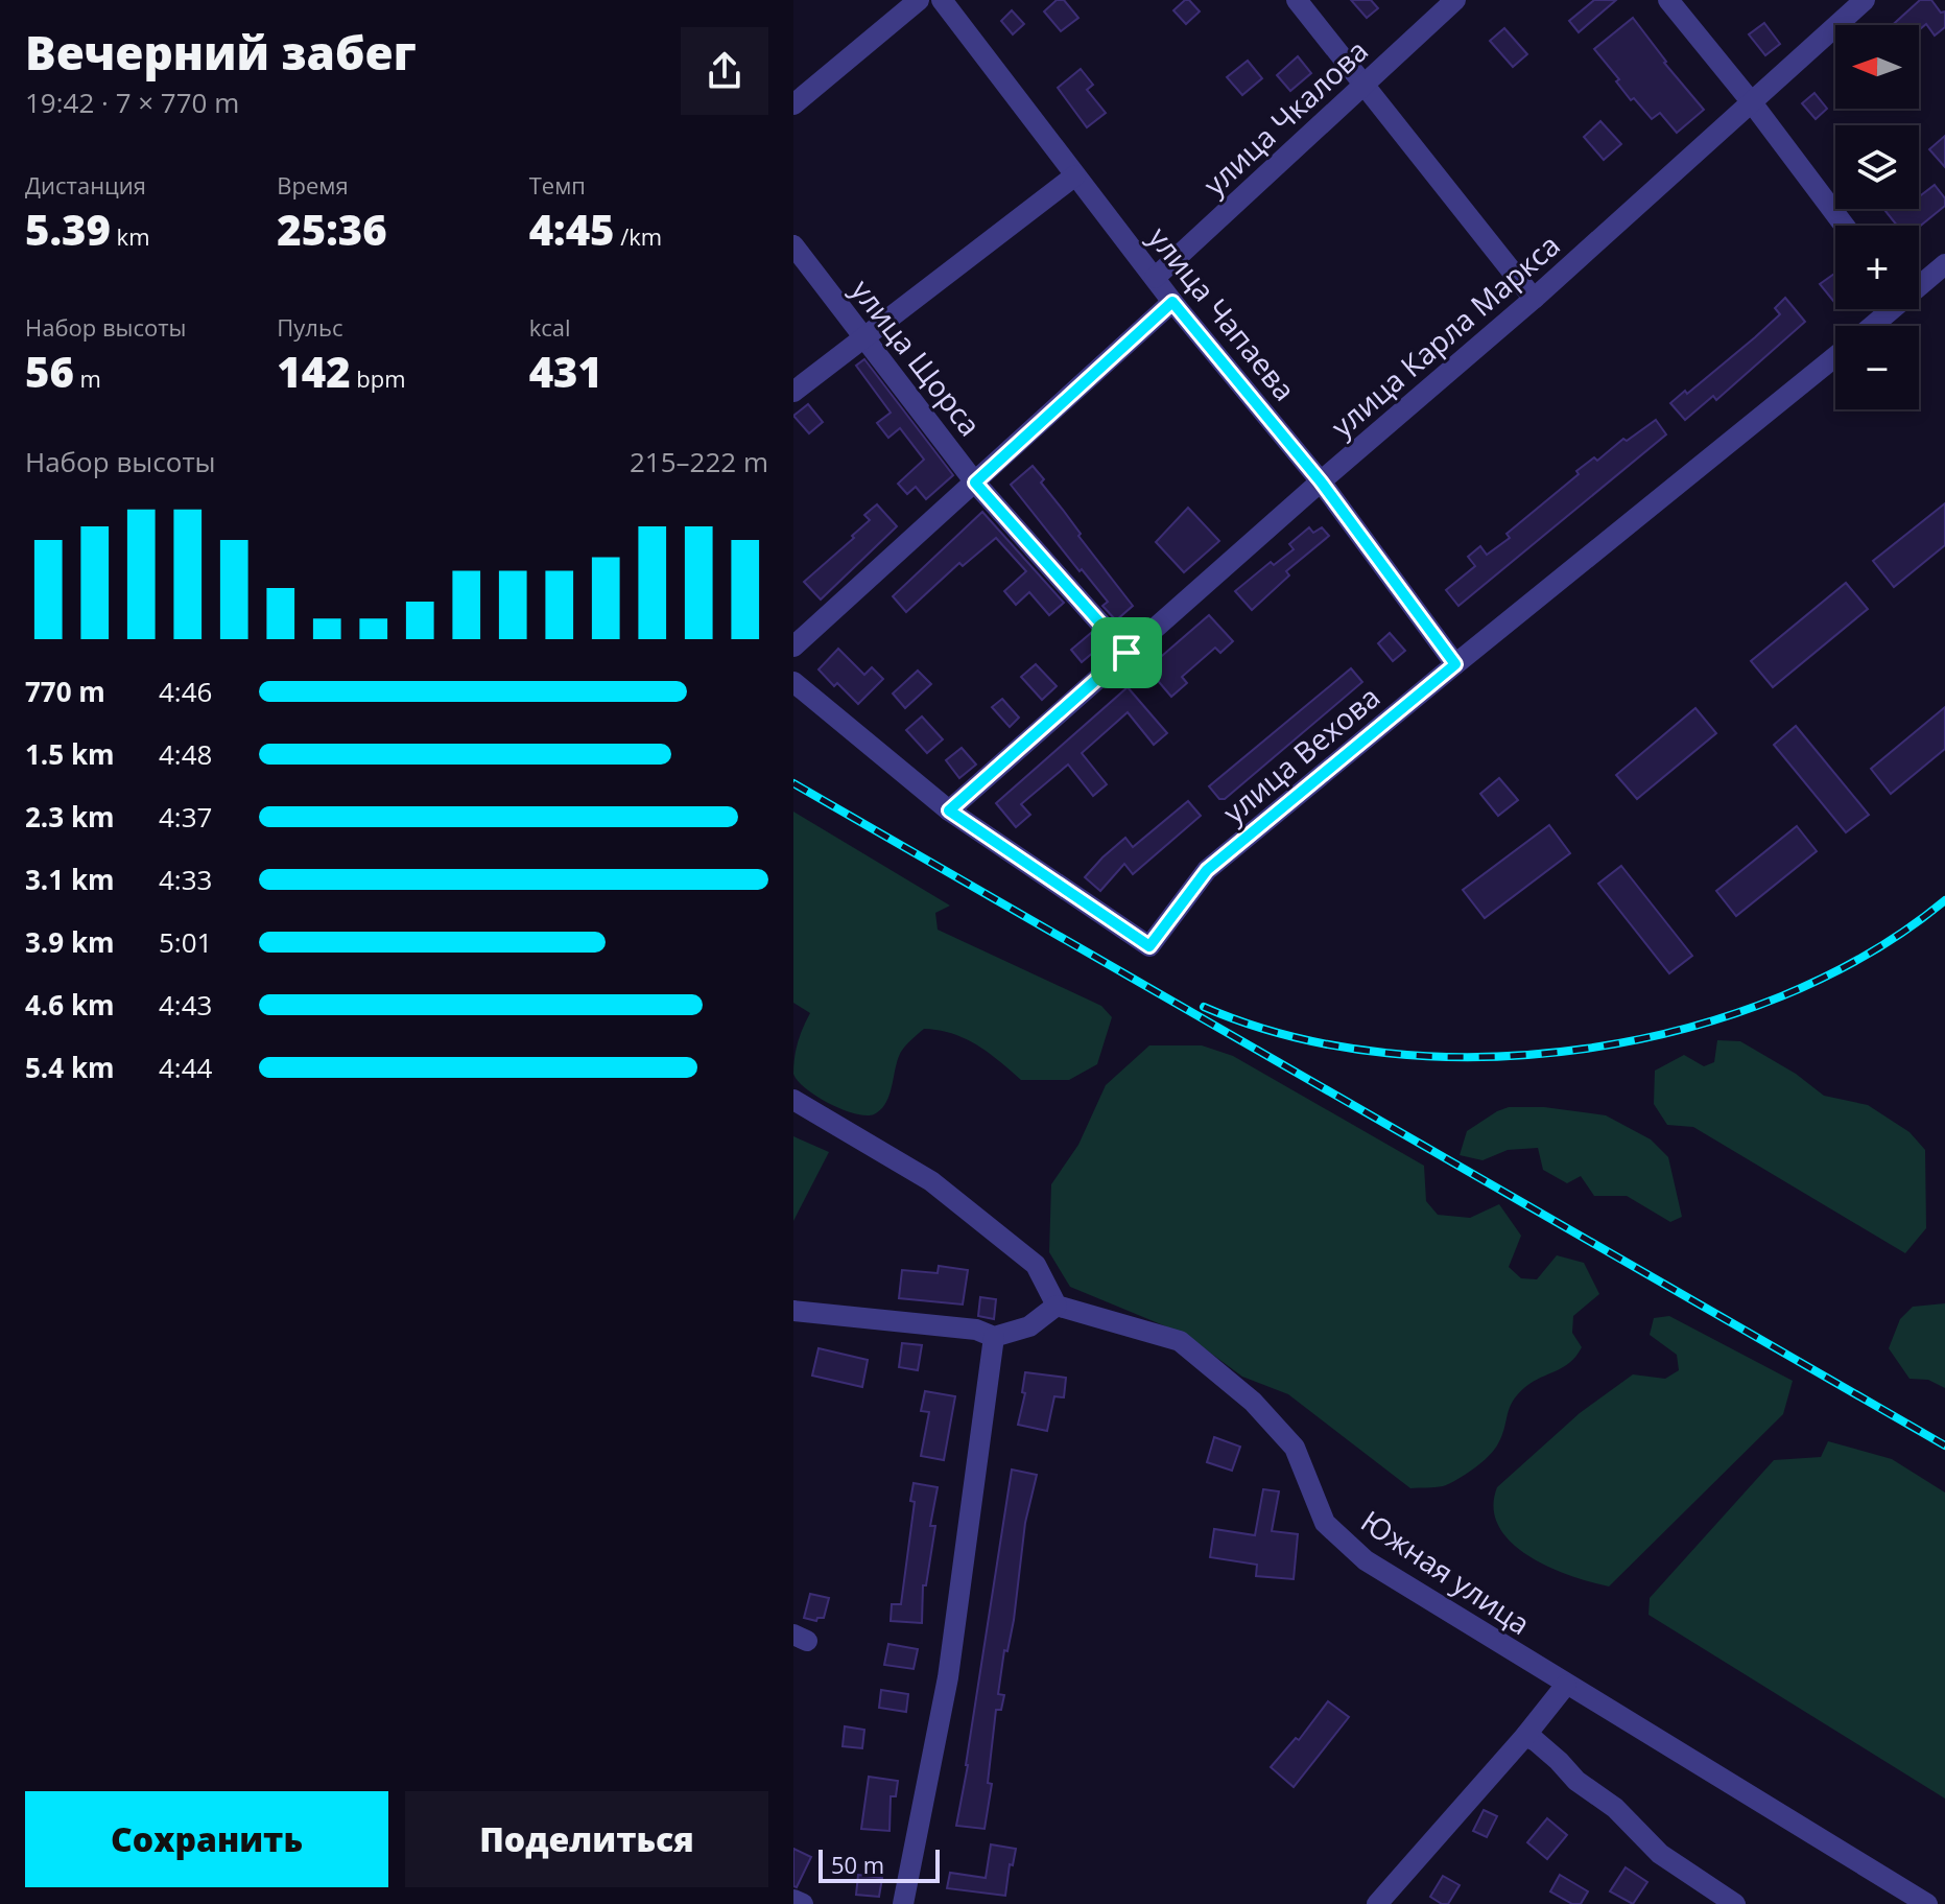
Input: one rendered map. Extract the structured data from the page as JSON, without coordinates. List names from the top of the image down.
{
  "streets": {
    "street": [
      "улица Чкалова",
      "улица Чапаева",
      "улица Карла Маркса",
      "улица Щорса",
      "улица Вехова",
      "Южная улица"
    ]
  },
  "crossings": [
    ["улица Чкалова", "улица Чапаева"],
    ["улица Чапаева", "улица Карла Маркса"],
    ["улица Чапаева", "улица Вехова"],
    ["улица Карла Маркса", "улица Щорса"],
    ["улица Карла Маркса", "улица Вехова"]
  ],
  "scale_bar": "50 m",
  "north": "left",
  "page": {
    "heading": ["Вечерний забег", "19:42 · 7 × 770 m"],
    "map_buttons": ["+", "−"],
    "stats": [
      ["Дистанция", "5.39 km"],
      ["Время", "25:36"],
      ["Темп", "4:45 /km"],
      ["Набор высоты", "56 m"],
      ["Пульс", "142 bpm"],
      ["kcal", "431"]
    ],
    "chart": ["Набор высоты", "215–222 m"],
    "list": [
      {
        "name": "770 m",
        "note": "4:46"
      },
      {
        "name": "1.5 km",
        "note": "4:48"
      },
      {
        "name": "2.3 km",
        "note": "4:37"
      },
      {
        "name": "3.1 km",
        "note": "4:33"
      },
      {
        "name": "3.9 km",
        "note": "5:01"
      },
      {
        "name": "4.6 km",
        "note": "4:43"
      },
      {
        "name": "5.4 km",
        "note": "4:44"
      }
    ],
    "buttons": ["Сохранить", "Поделиться"],
    "scale": "50 m"
  }
}
